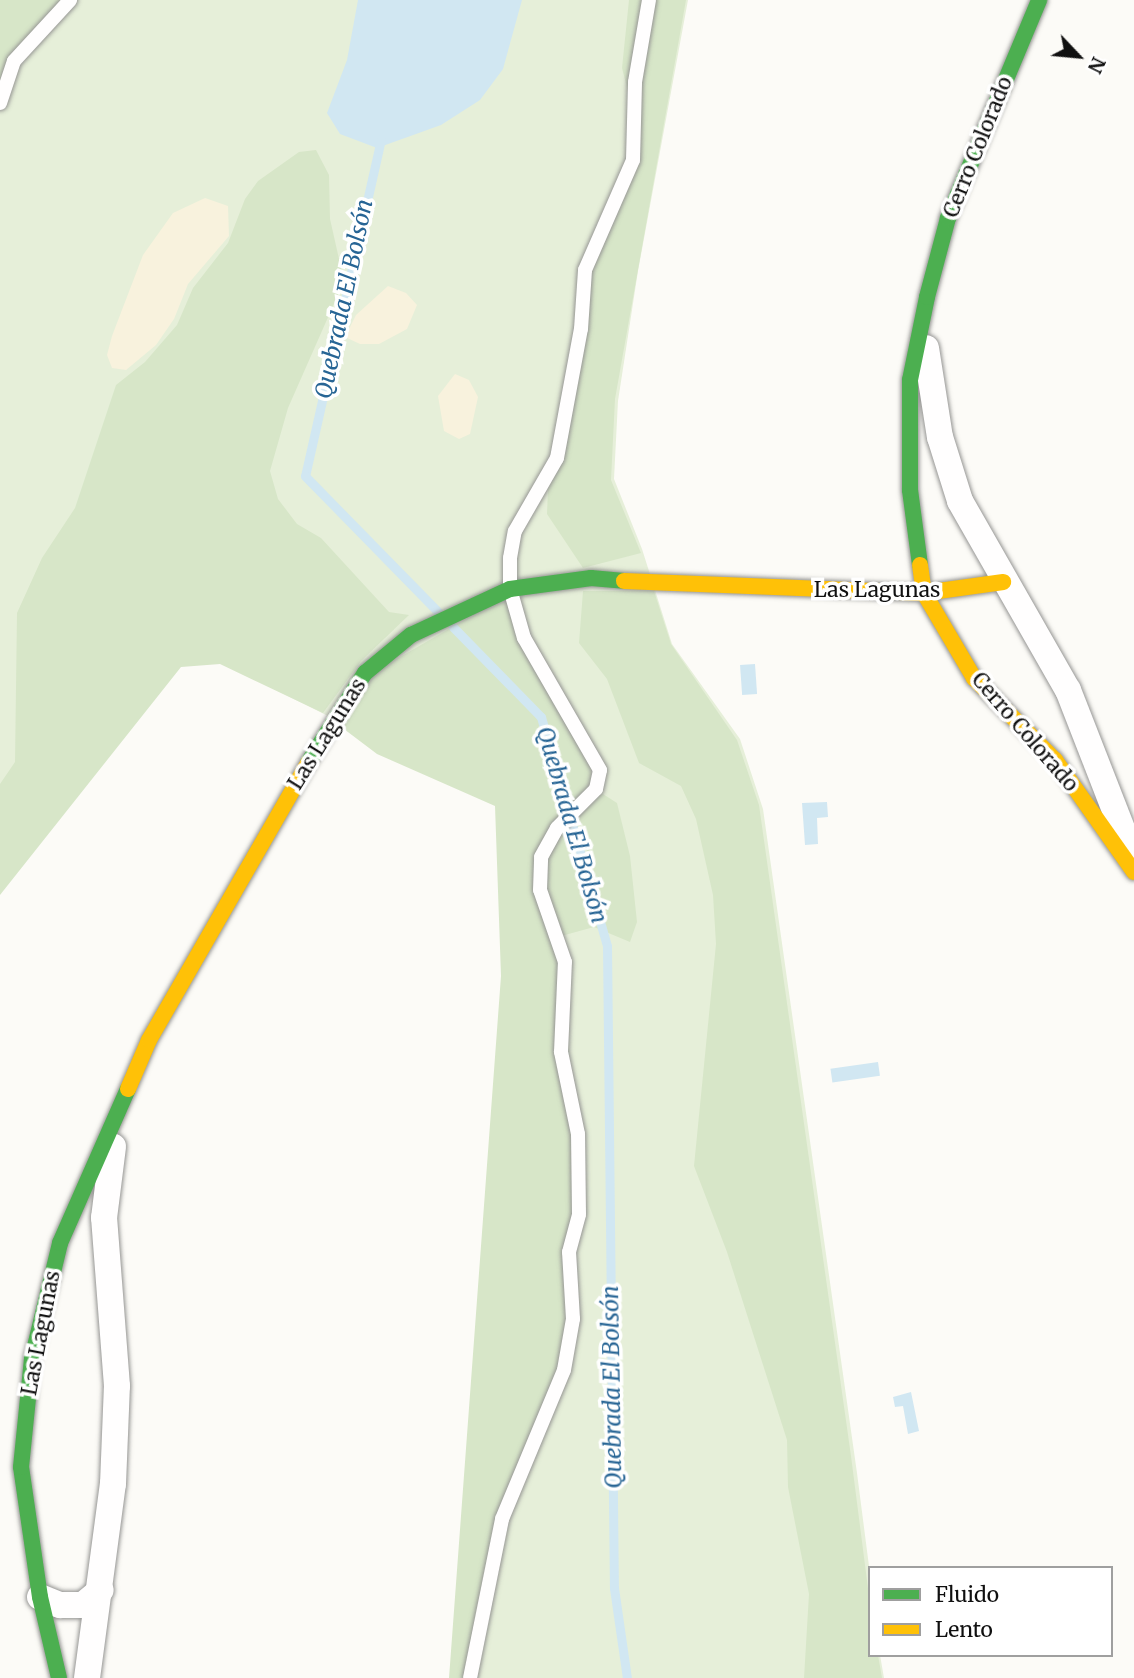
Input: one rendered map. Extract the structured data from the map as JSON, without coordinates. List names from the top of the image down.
{
  "streets": {
    "street": ["Cerro Colorado", "Las Lagunas"]
  },
  "crossings": [
    ["Cerro Colorado", "Las Lagunas"]
  ],
  "water": ["Quebrada El Bolsón"],
  "legend": ["Fluido", "Lento"],
  "north": "bottom right"
}
